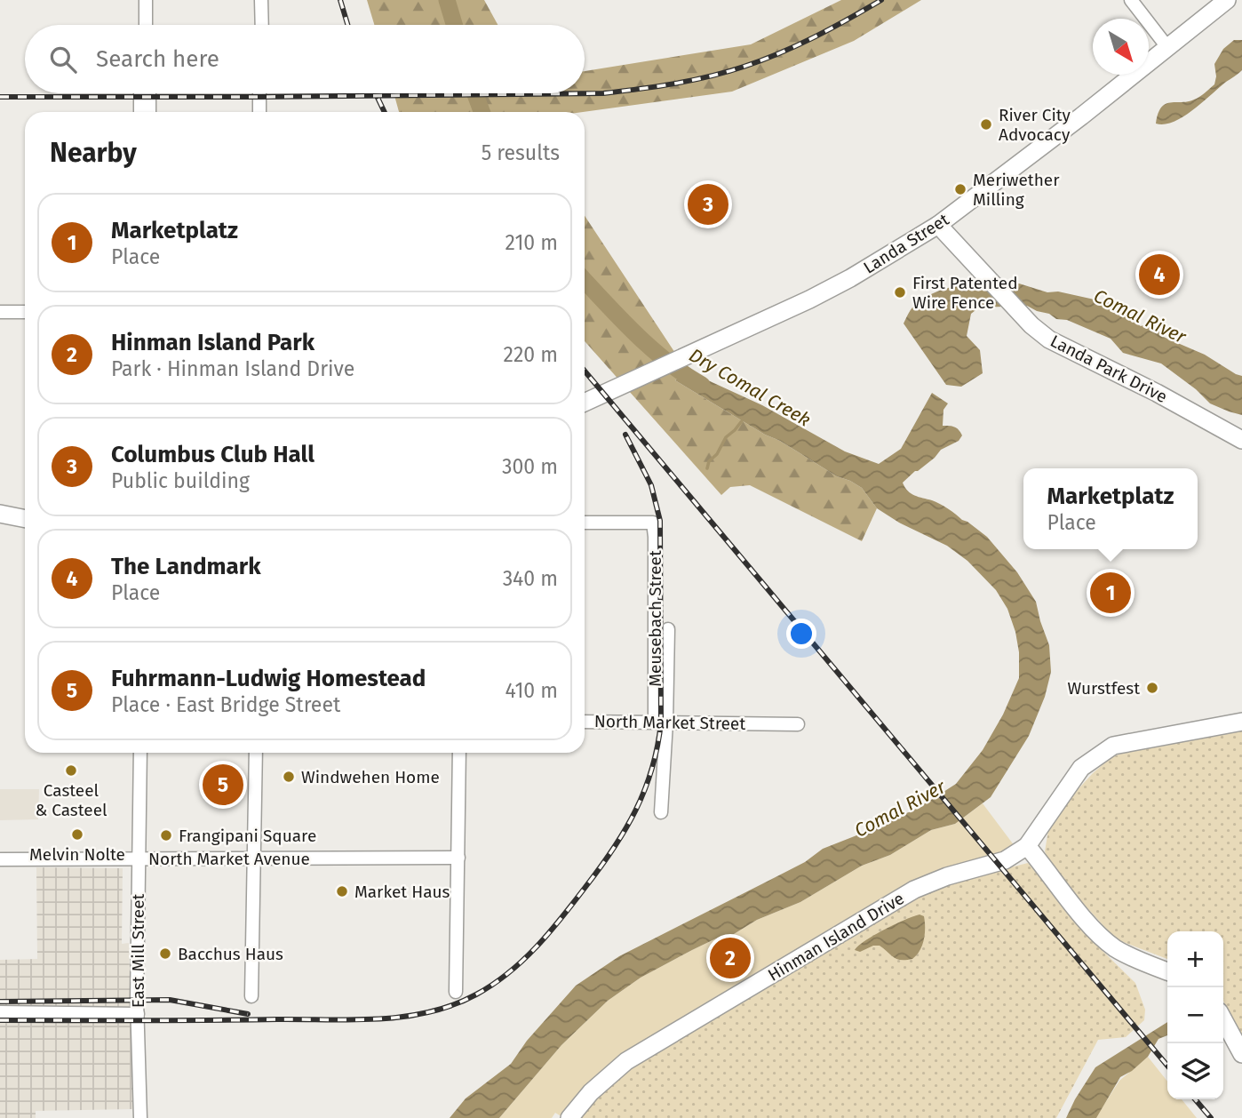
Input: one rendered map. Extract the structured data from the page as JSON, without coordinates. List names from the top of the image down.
{
  "streets": {
    "street": [
      "Landa Street",
      "Landa Park Drive",
      "Meusebach Street",
      "North Market Street",
      "North Market Avenue",
      "Hinman Island Drive",
      "East Mill Street"
    ]
  },
  "crossings": [
    ["Landa Street", "Landa Park Drive"],
    ["Meusebach Street", "North Market Street"],
    ["North Market Avenue", "East Mill Street"]
  ],
  "water": ["Comal River", "Dry Comal Creek"],
  "places": [
    "River City Advocacy",
    "Meriwether Milling",
    "First Patented Wire Fence",
    "Wurstfest",
    "Casteel & Casteel",
    "Windwehen Home",
    "Melvin Nolte",
    "Frangipani Square",
    "Market Haus",
    "Bacchus Haus"
  ],
  "north": "bottom right",
  "page": {
    "search": "Search here",
    "heading": ["Nearby", "5 results"],
    "pins": [
      "3",
      "4",
      "1",
      "5",
      "2"
    ],
    "list": [
      {
        "mark": "1",
        "name": "Marketplatz",
        "note": "Place",
        "value": "210 m"
      },
      {
        "mark": "2",
        "name": "Hinman Island Park",
        "note": "Park · Hinman Island Drive",
        "value": "220 m"
      },
      {
        "mark": "3",
        "name": "Columbus Club Hall",
        "note": "Public building",
        "value": "300 m"
      },
      {
        "mark": "4",
        "name": "The Landmark",
        "note": "Place",
        "value": "340 m"
      },
      {
        "mark": "5",
        "name": "Fuhrmann-Ludwig Homestead",
        "note": "Place · East Bridge Street",
        "value": "410 m"
      }
    ],
    "popup": ["Marketplatz", "Place"],
    "map_buttons": ["+", "−"]
  }
}
